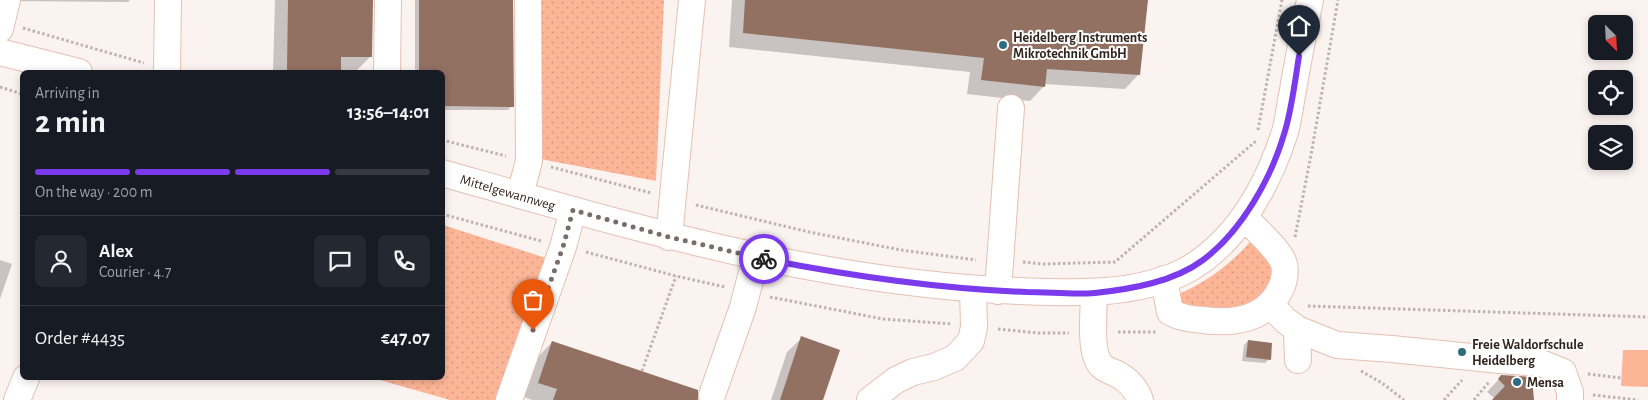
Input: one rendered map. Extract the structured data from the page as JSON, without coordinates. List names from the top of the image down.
{
  "streets": {
    "street": ["Mittelgewannweg"]
  },
  "places": ["Heidelberg Instruments Mikrotechnik GmbH", "Freie Waldorfschule Heidelberg", "Mensa"],
  "north": "bottom right",
  "page": {
    "heading": ["2 min", "Arriving in", "13:56–14:01"],
    "panel": [
      "Alex",
      "Courier · 4.7",
      "Order #4435",
      "€47.07"
    ],
    "bar": "On the way · 200 m"
  }
}
